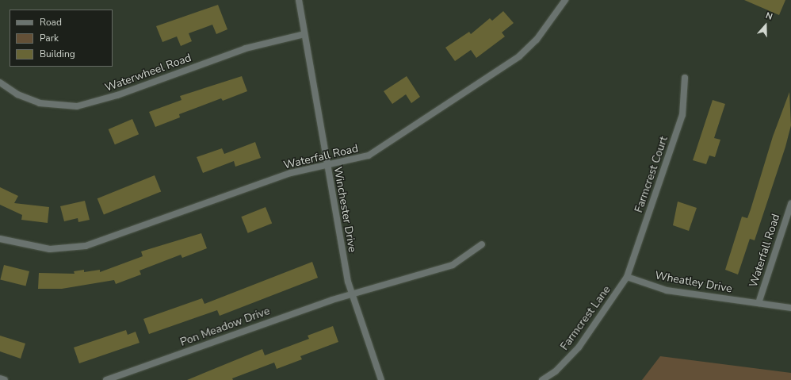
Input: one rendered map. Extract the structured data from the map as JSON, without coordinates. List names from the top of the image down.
{
  "streets": {
    "street": [
      "Waterwheel Road",
      "Waterfall Road",
      "Farmcrest Court",
      "Winchester Drive",
      "Wheatley Drive",
      "Farmcrest Lane",
      "Pon Meadow Drive"
    ]
  },
  "crossings": [
    ["Waterwheel Road", "Winchester Drive"],
    ["Waterfall Road", "Winchester Drive"],
    ["Waterfall Road", "Wheatley Drive"],
    ["Farmcrest Court", "Wheatley Drive"],
    ["Farmcrest Court", "Farmcrest Lane"],
    ["Winchester Drive", "Pon Meadow Drive"],
    ["Wheatley Drive", "Farmcrest Lane"]
  ],
  "legend": ["Road", "Park", "Building"],
  "north": "top"
}
